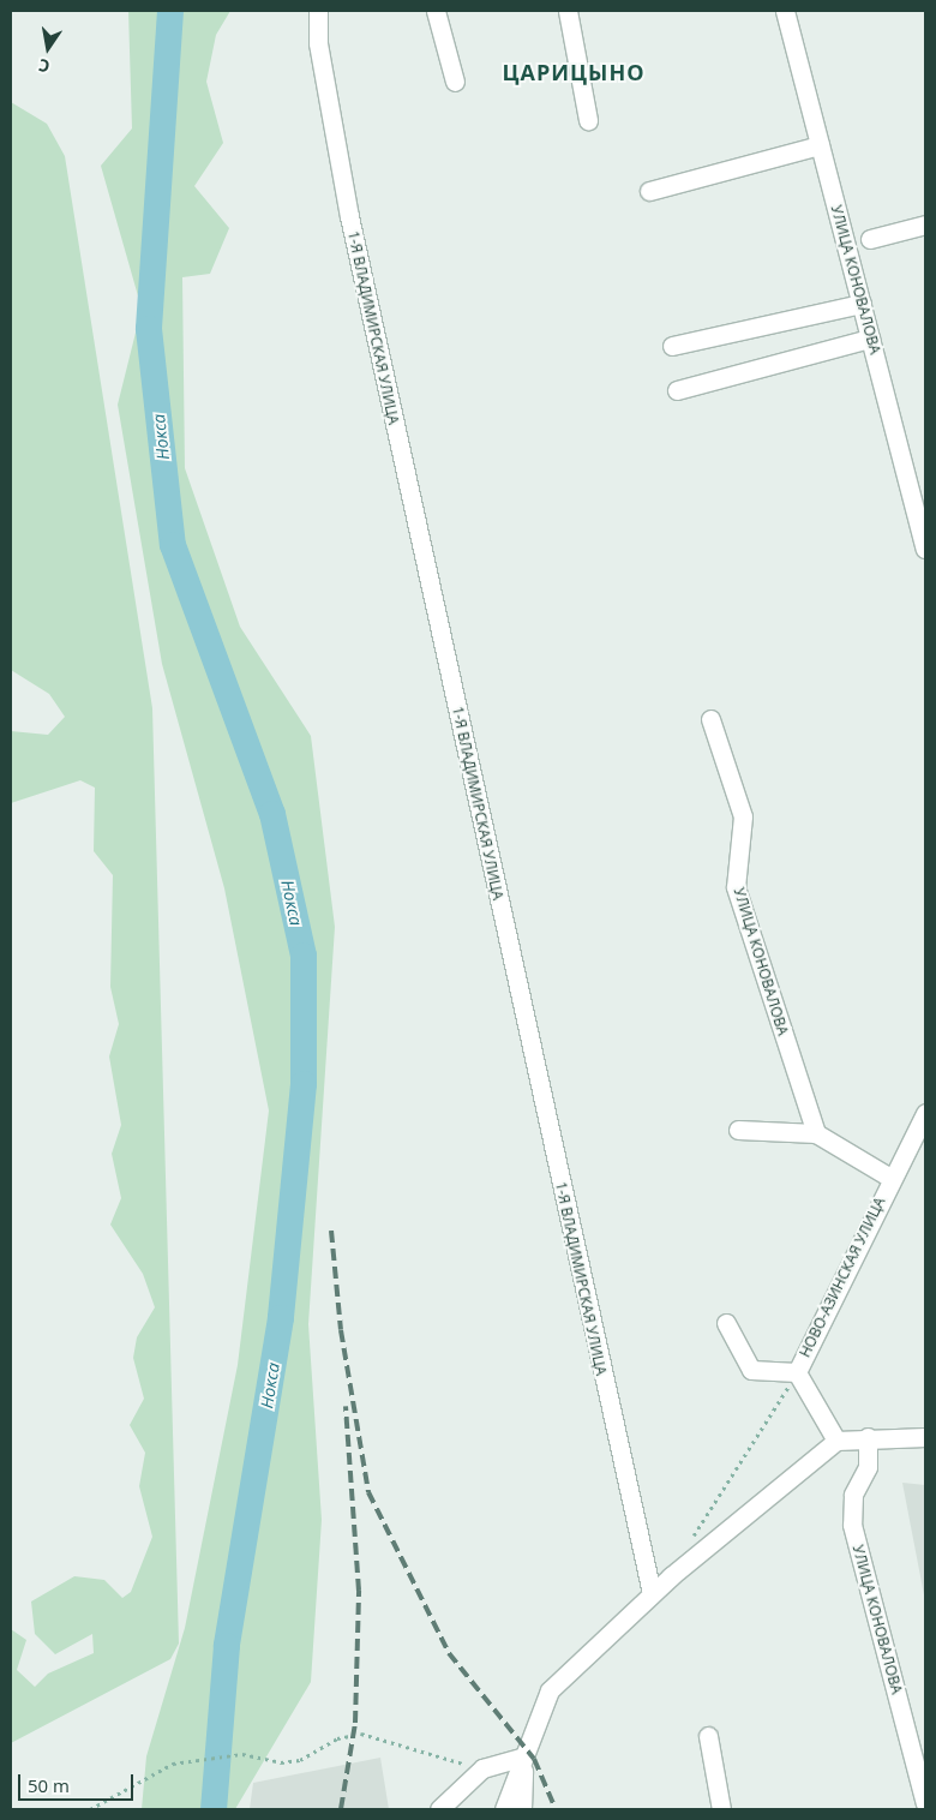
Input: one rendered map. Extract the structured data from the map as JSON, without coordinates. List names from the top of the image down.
{
  "streets": {
    "street": ["УЛИЦА КОНОВАЛОВА", "1-Я ВЛАДИМИРСКАЯ УЛИЦА", "НОВО-АЗИНСКАЯ УЛИЦА"]
  },
  "districts": ["ЦАРИЦЫНО"],
  "water": ["Нокса"],
  "scale_bar": "50 m",
  "north": "bottom"
}
